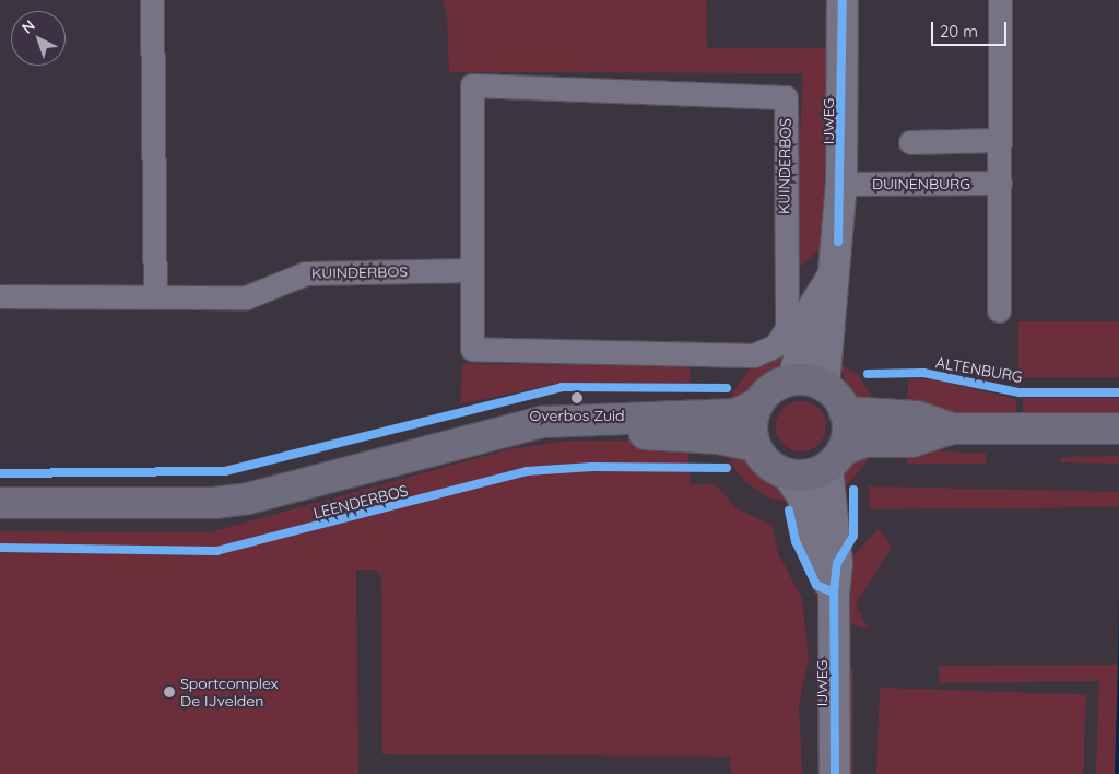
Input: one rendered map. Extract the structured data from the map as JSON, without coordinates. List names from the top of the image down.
{
  "streets": {
    "main road": ["LEENDERBOS"],
    "street": ["IJWEG", "KUINDERBOS", "DUINENBURG"],
    "cycle path": ["ALTENBURG"]
  },
  "crossings": [
    ["IJWEG", "DUINENBURG"],
    ["IJWEG", "LEENDERBOS"]
  ],
  "places": ["Overbos Zuid", "Sportcomplex De IJvelden"],
  "scale_bar": "20 m",
  "north": "top left"
}
